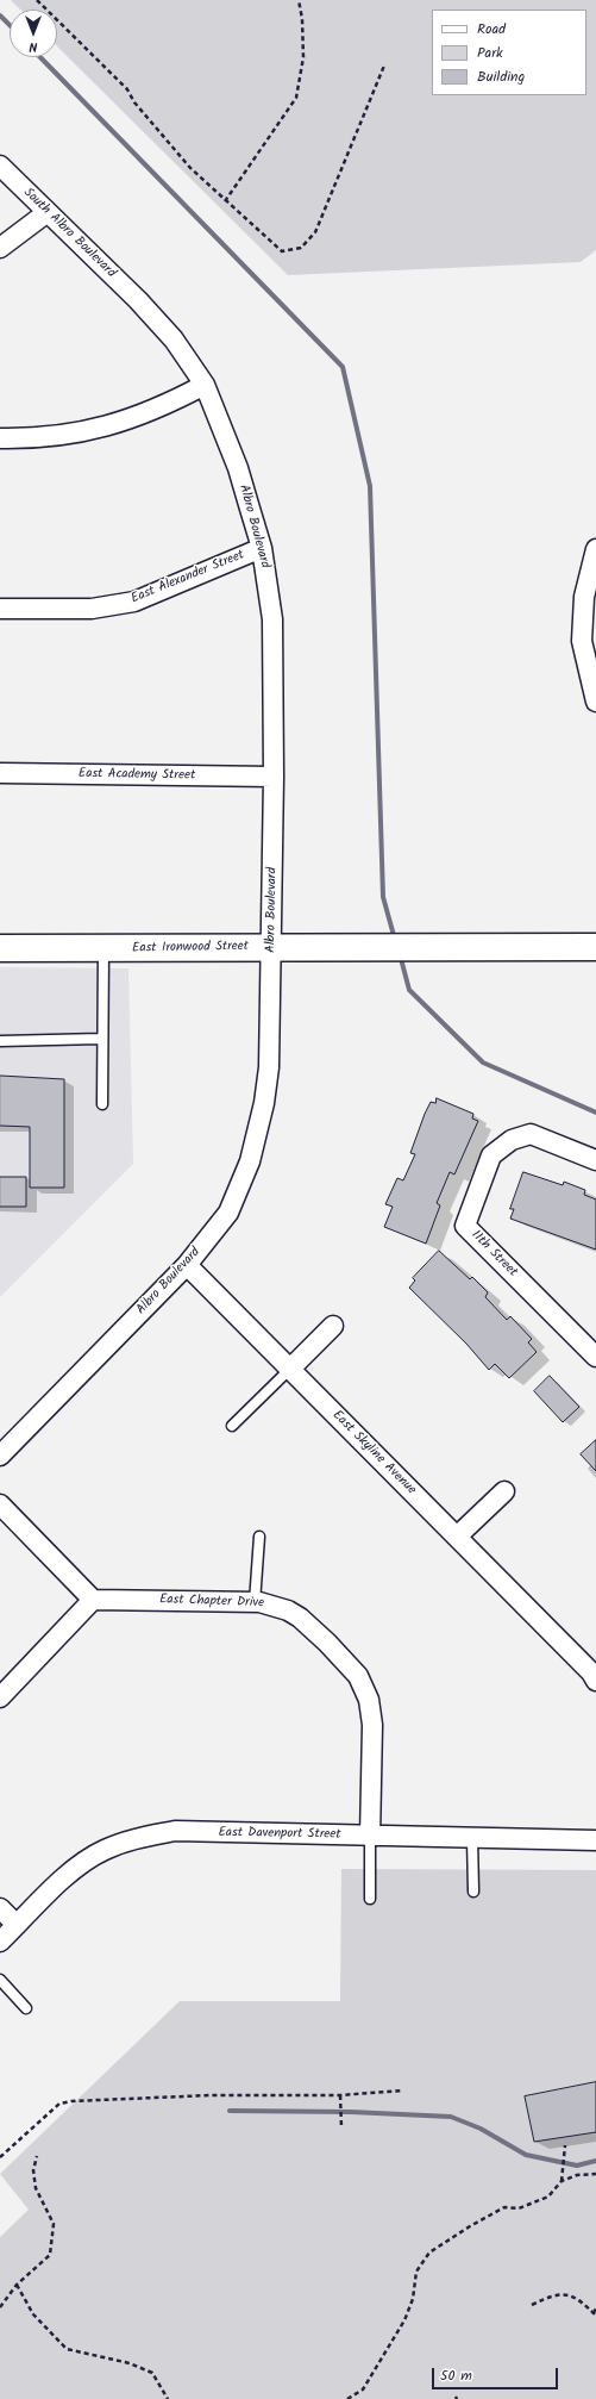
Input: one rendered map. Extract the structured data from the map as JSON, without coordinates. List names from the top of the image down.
{
  "streets": {
    "street": [
      "South Albro Boulevard",
      "Albro Boulevard",
      "East Alexander Street",
      "East Academy Street",
      "East Ironwood Street",
      "11th Street",
      "East Skyline Avenue",
      "East Chapter Drive",
      "East Davenport Street"
    ]
  },
  "crossings": [
    ["South Albro Boulevard", "Albro Boulevard"],
    ["Albro Boulevard", "East Alexander Street"],
    ["Albro Boulevard", "East Academy Street"],
    ["Albro Boulevard", "East Ironwood Street"],
    ["Albro Boulevard", "East Skyline Avenue"],
    ["East Chapter Drive", "East Davenport Street"]
  ],
  "legend": ["Road", "Park", "Building"],
  "scale_bar": "50 m",
  "north": "bottom"
}
